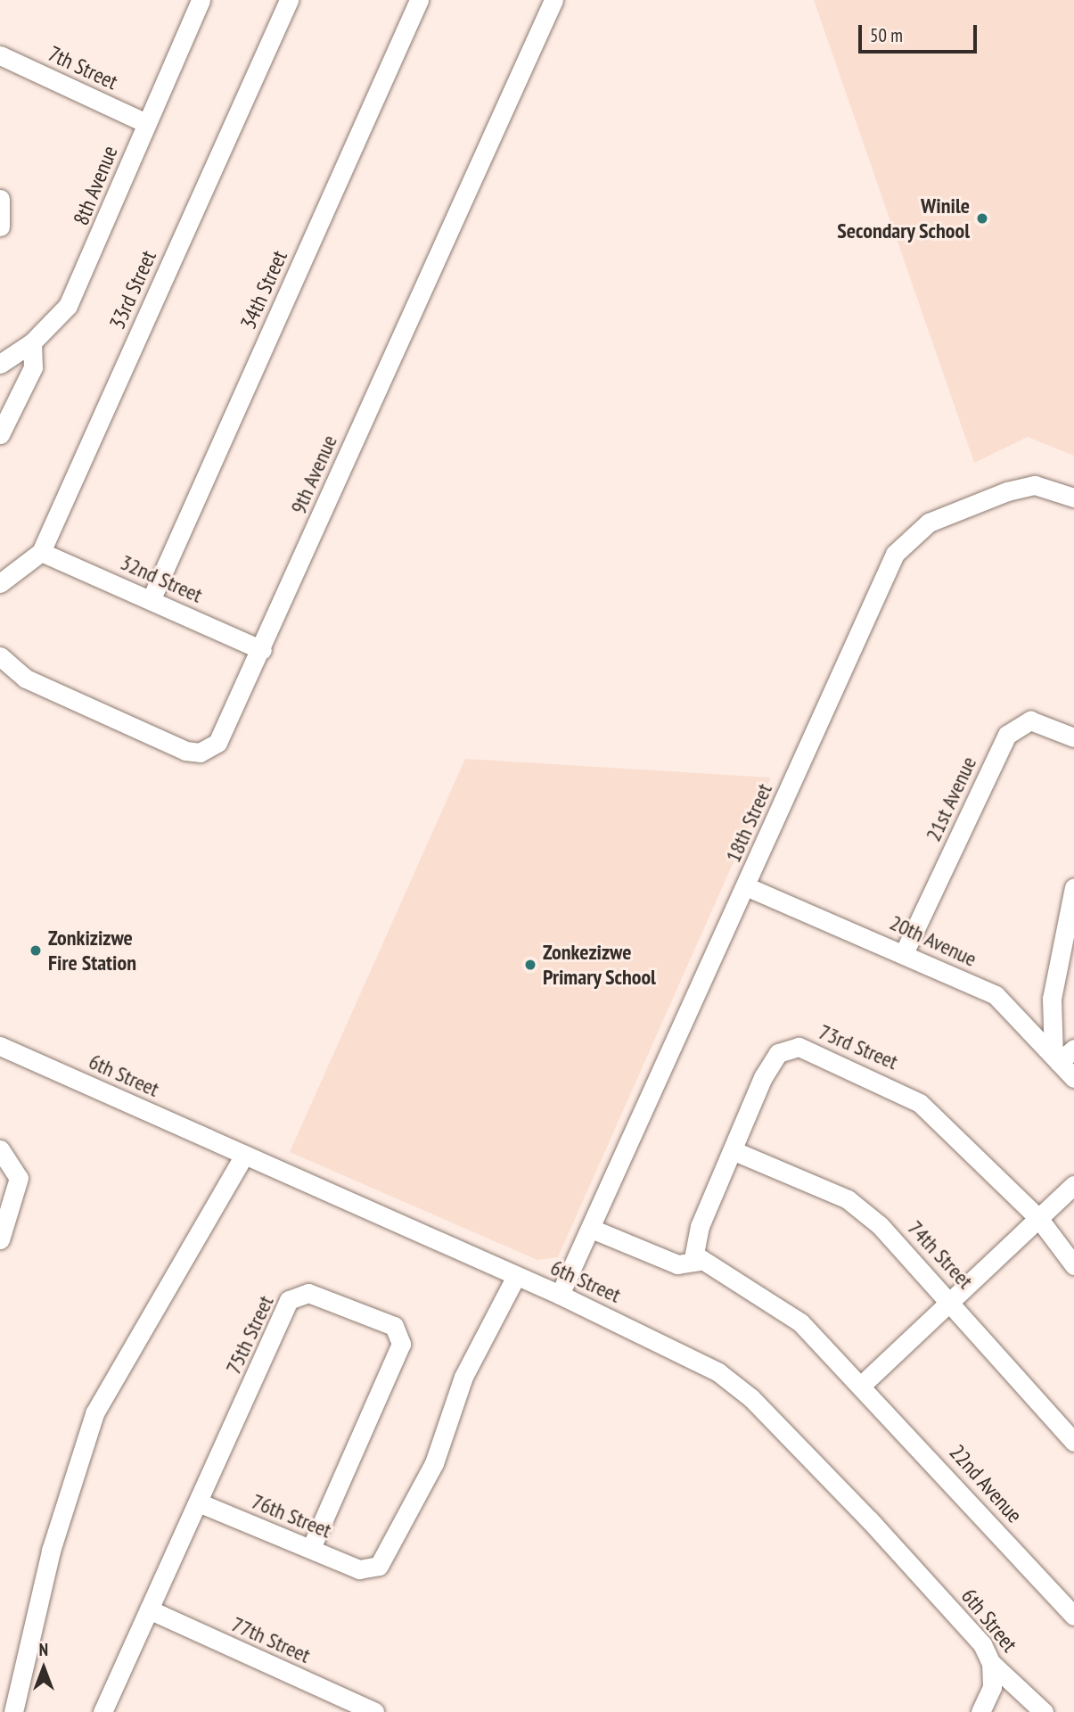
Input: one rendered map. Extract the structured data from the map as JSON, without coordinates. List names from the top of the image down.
{
  "streets": {
    "street": [
      "7th Street",
      "8th Avenue",
      "33rd Street",
      "34th Street",
      "9th Avenue",
      "32nd Street",
      "21st Avenue",
      "18th Street",
      "20th Avenue",
      "73rd Street",
      "6th Street",
      "74th Street",
      "75th Street",
      "22nd Avenue",
      "76th Street",
      "77th Street"
    ]
  },
  "crossings": [
    ["7th Street", "8th Avenue"],
    ["33rd Street", "32nd Street"],
    ["34th Street", "32nd Street"],
    ["9th Avenue", "32nd Street"],
    ["21st Avenue", "20th Avenue"],
    ["18th Street", "20th Avenue"],
    ["18th Street", "6th Street"],
    ["73rd Street", "74th Street"],
    ["73rd Street", "22nd Avenue"],
    ["6th Street", "76th Street"],
    ["75th Street", "76th Street"],
    ["75th Street", "77th Street"]
  ],
  "places": ["Winile Secondary School", "Zonkizizwe Fire Station", "Zonkezizwe Primary School"],
  "scale_bar": "50 m",
  "north": "top"
}
